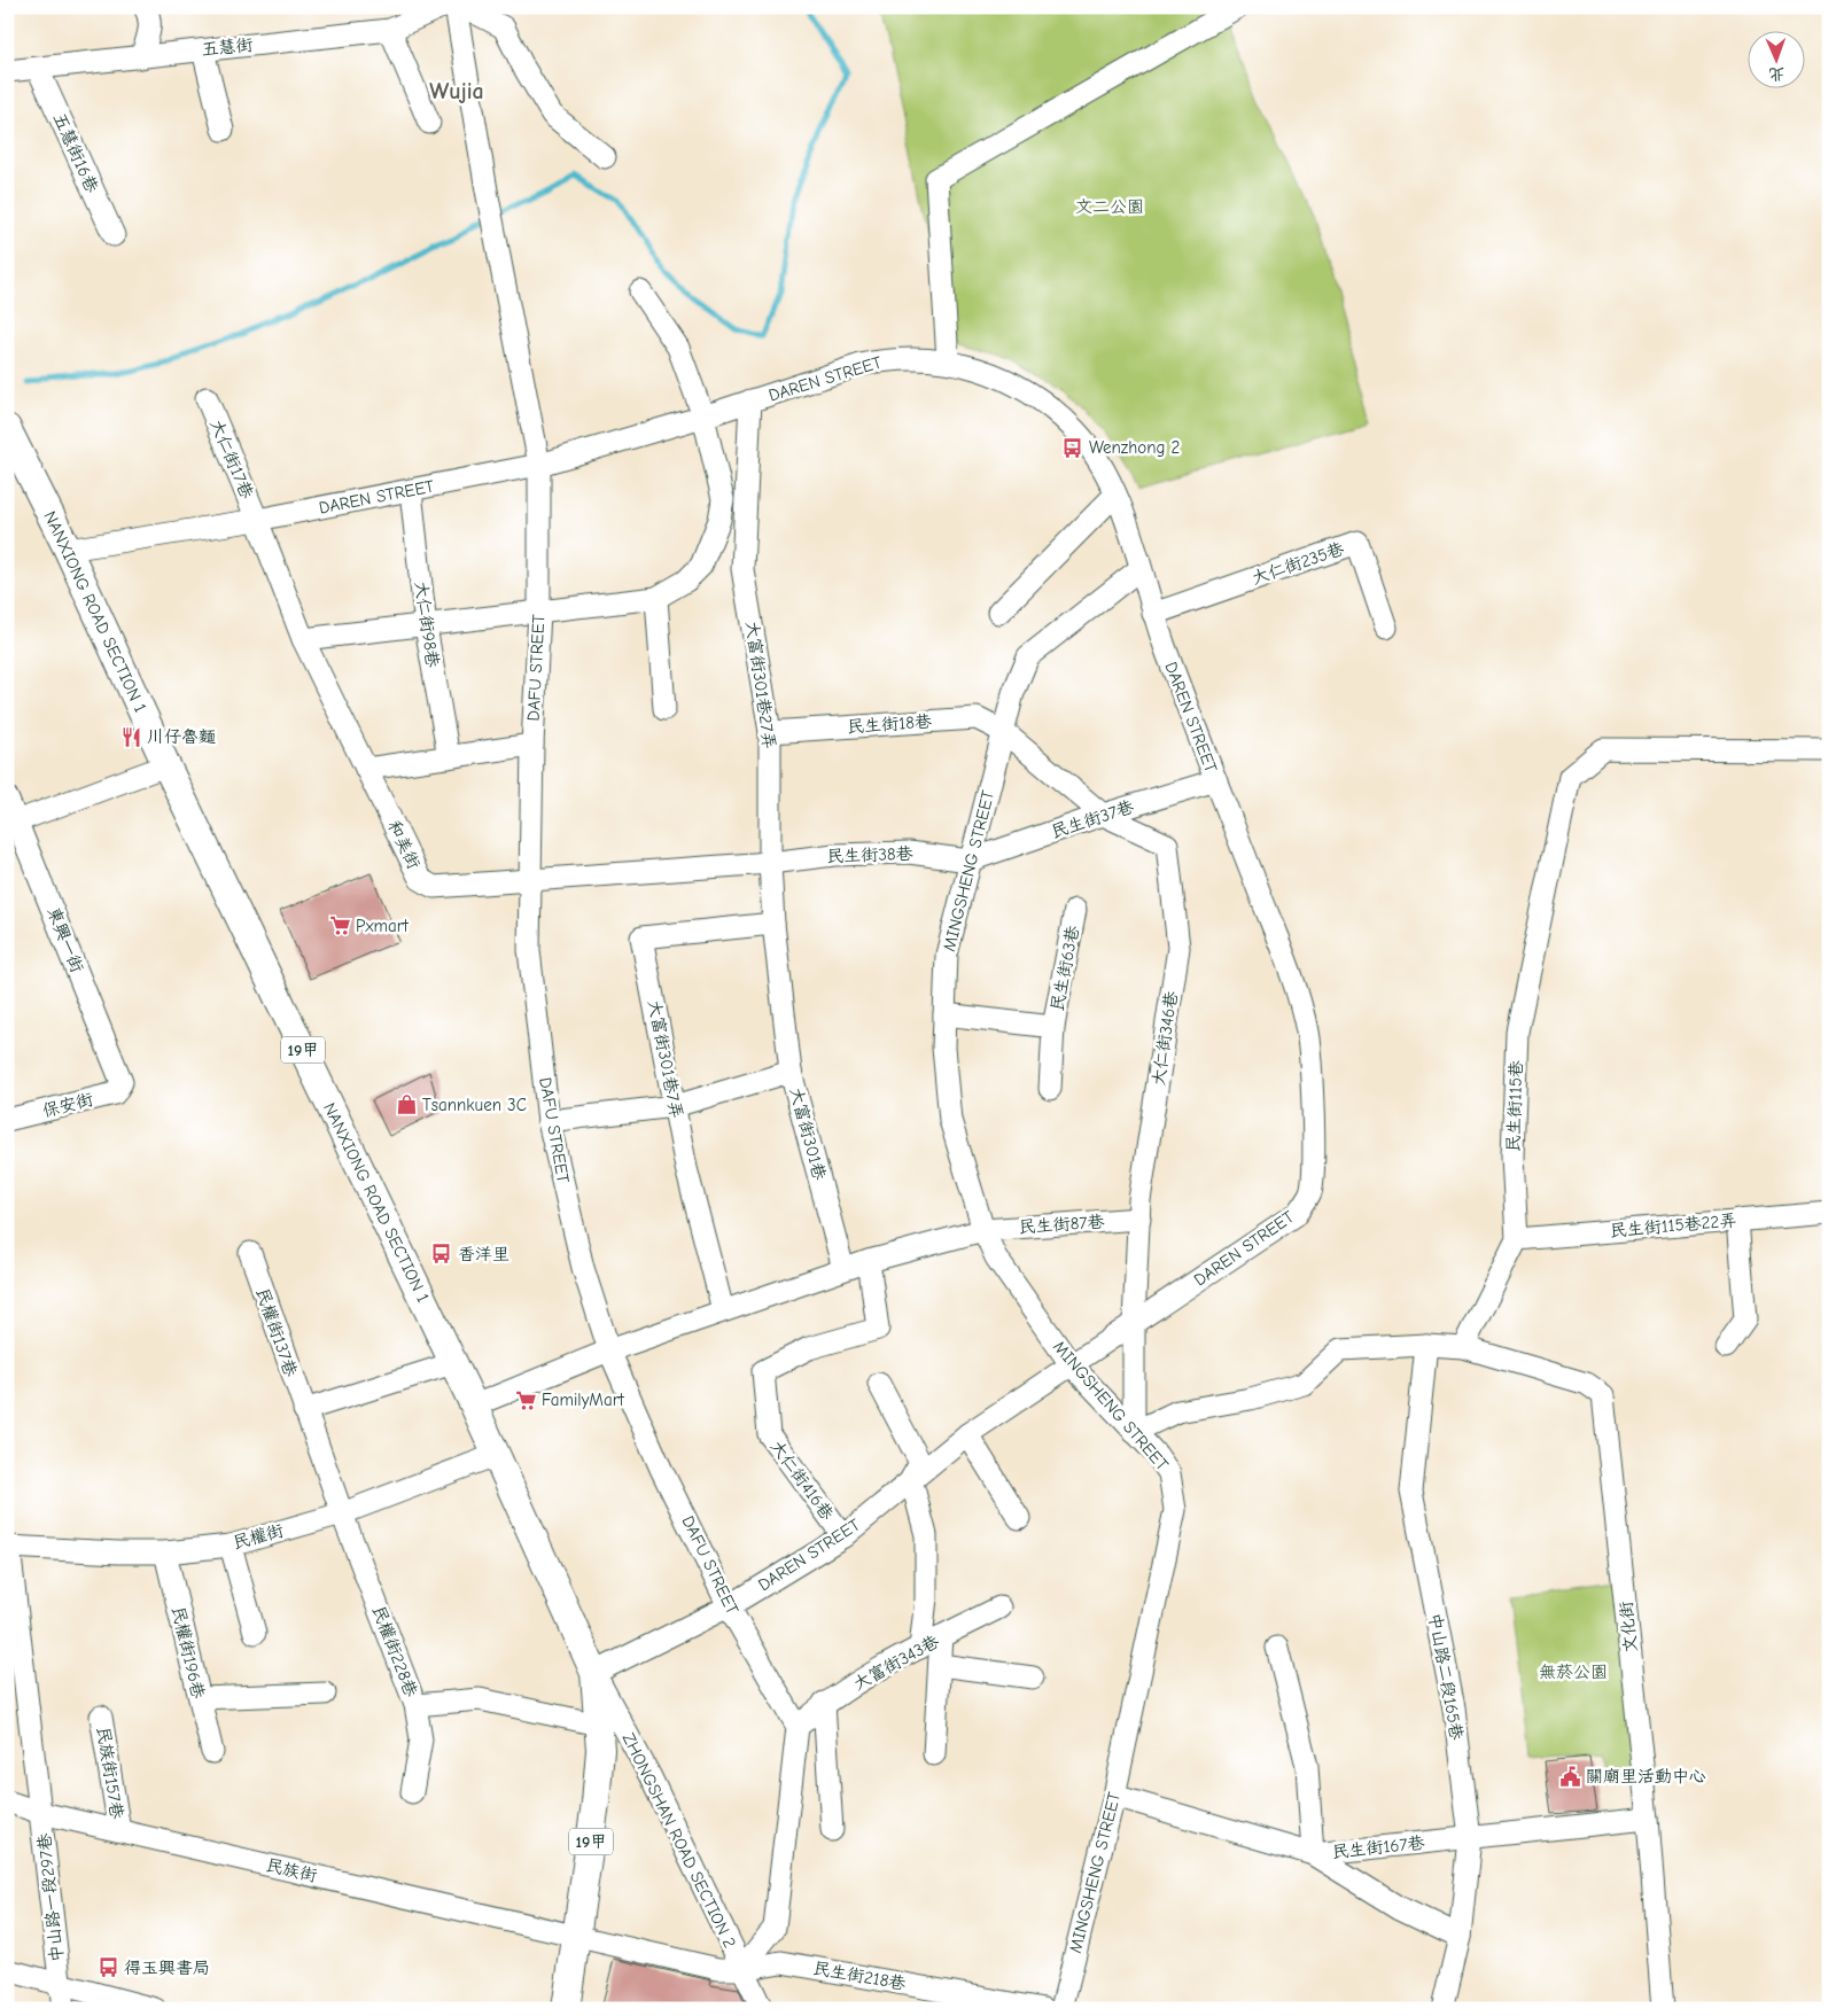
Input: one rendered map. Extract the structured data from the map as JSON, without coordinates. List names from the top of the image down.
{
  "streets": {
    "main road": ["NANXIONG ROAD SECTION 1", "19甲"],
    "street": [
      "五慧街",
      "五慧街16巷",
      "DAREN STREET",
      "大仁街17巷",
      "大仁街235巷",
      "大仁街98巷",
      "DAFU STREET",
      "大富街301巷27弄",
      "民生街18巷",
      "民生街37巷",
      "和美街",
      "民生街38巷",
      "MINGSHENG STREET",
      "東興一街",
      "民生街63巷",
      "大仁街346巷",
      "大富街301巷7弄",
      "保安街",
      "民生街115巷",
      "大富街301巷",
      "民生街87巷",
      "民生街115巷22弄",
      "民權街137巷",
      "大仁街416巷",
      "民權街",
      "文化街",
      "民權街228巷",
      "民權街196巷",
      "大富街343巷",
      "中山路二段165巷",
      "民族街157巷",
      "ZHONGSHAN ROAD SECTION 2",
      "民生街167巷",
      "民族街",
      "中山路一段297巷",
      "民生街218巷"
    ]
  },
  "crossings": [
    ["五慧街", "五慧街16巷"],
    ["DAREN STREET", "大仁街17巷"],
    ["DAREN STREET", "大仁街235巷"],
    ["DAREN STREET", "NANXIONG ROAD SECTION 1"],
    ["DAREN STREET", "大仁街98巷"],
    ["DAREN STREET", "DAFU STREET"],
    ["DAREN STREET", "大富街301巷27弄"],
    ["DAREN STREET", "民生街37巷"],
    ["DAREN STREET", "和美街"],
    ["DAREN STREET", "MINGSHENG STREET"],
    ["DAREN STREET", "大仁街346巷"],
    ["DAREN STREET", "大仁街416巷"],
    ["DAREN STREET", "ZHONGSHAN ROAD SECTION 2"],
    ["大仁街17巷", "和美街"],
    ["NANXIONG ROAD SECTION 1", "民權街"],
    ["NANXIONG ROAD SECTION 1", "ZHONGSHAN ROAD SECTION 2"],
    ["NANXIONG ROAD SECTION 1", "民族街"],
    ["DAFU STREET", "和美街"],
    ["DAFU STREET", "大富街301巷"],
    ["DAFU STREET", "大富街343巷"],
    ["大富街301巷27弄", "民生街18巷"],
    ["大富街301巷27弄", "和美街"],
    ["大富街301巷27弄", "民生街38巷"],
    ["大富街301巷27弄", "大富街301巷7弄"],
    ["大富街301巷27弄", "大富街301巷"],
    ["民生街18巷", "MINGSHENG STREET"],
    ["民生街18巷", "大仁街346巷"],
    ["民生街37巷", "民生街38巷"],
    ["民生街37巷", "MINGSHENG STREET"],
    ["民生街37巷", "大仁街346巷"],
    ["和美街", "民生街38巷"],
    ["民生街38巷", "MINGSHENG STREET"],
    ["MINGSHENG STREET", "民生街63巷"],
    ["MINGSHENG STREET", "大仁街346巷"],
    ["MINGSHENG STREET", "民生街87巷"],
    ["MINGSHENG STREET", "民生街167巷"],
    ["東興一街", "保安街"],
    ["大仁街346巷", "民生街87巷"],
    ["大富街301巷7弄", "大富街301巷"],
    ["民生街115巷", "民生街115巷22弄"],
    ["民生街115巷", "文化街"],
    ["民權街137巷", "民權街"],
    ["民權街137巷", "民權街228巷"],
    ["民權街", "民權街228巷"],
    ["民權街", "民權街196巷"],
    ["民權街", "中山路一段297巷"],
    ["文化街", "民生街167巷"],
    ["中山路二段165巷", "民生街167巷"],
    ["民族街157巷", "民族街"],
    ["ZHONGSHAN ROAD SECTION 2", "民族街"],
    ["ZHONGSHAN ROAD SECTION 2", "民生街218巷"],
    ["民族街", "中山路一段297巷"],
    ["民族街", "民生街218巷"]
  ],
  "districts": ["Wujia"],
  "parks": ["文二公園", "無菸公園"],
  "places": {
    "bus stop": ["Wenzhong 2", "香洋里", "得玉興書局"],
    "restaurant": ["川仔魯麵"],
    "supermarket": ["Pxmart", "FamilyMart"],
    "shop": ["Tsannkuen 3C"],
    "public building": ["關廟里活動中心"]
  },
  "north": "bottom"
}
